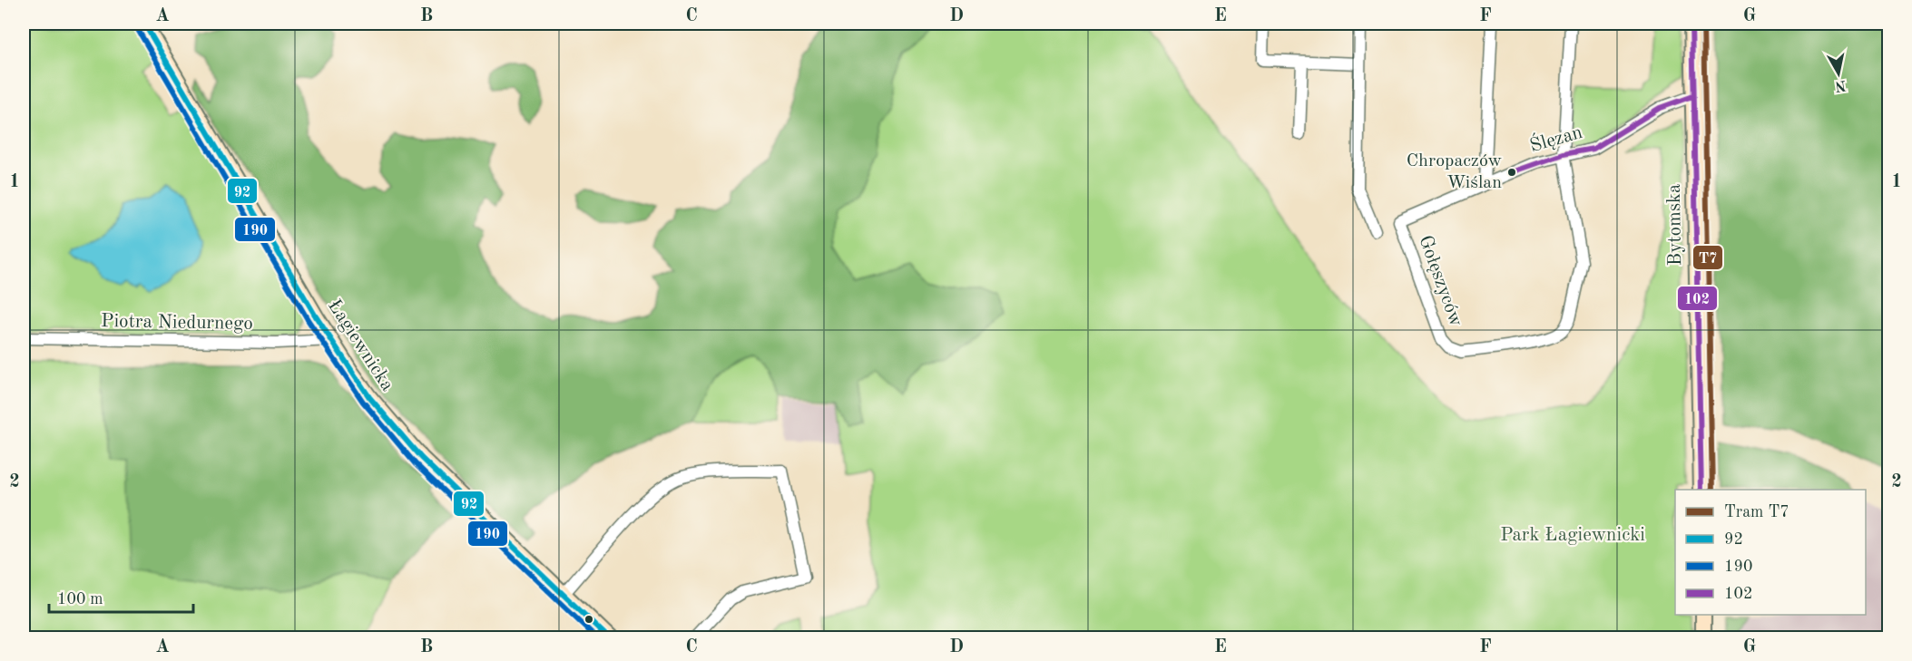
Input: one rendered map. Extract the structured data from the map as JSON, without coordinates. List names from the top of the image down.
{
  "streets": {
    "street": [
      "Ślęzan",
      "Bytomska",
      "Gołęszyców",
      "Piotra Niedurnego",
      "Łagiewnicka"
    ]
  },
  "crossings": [
    ["Ślęzan", "Bytomska"],
    ["Ślęzan", "Gołęszyców"],
    ["Piotra Niedurnego", "Łagiewnicka"]
  ],
  "parks": ["Park Łagiewnicki"],
  "places": ["Chropaczów Wiślan"],
  "lines": [
    "tram line T7",
    "transit line 92",
    "transit line 102",
    "transit line 190"
  ],
  "legend": [
    "Tram T7",
    "92",
    "190",
    "102"
  ],
  "scale_bar": "100 m",
  "north": "bottom",
  "grid": {
    "columns": [
      "A",
      "B",
      "C",
      "D",
      "E",
      "F",
      "G"
    ],
    "rows": ["1", "2"]
  }
}
